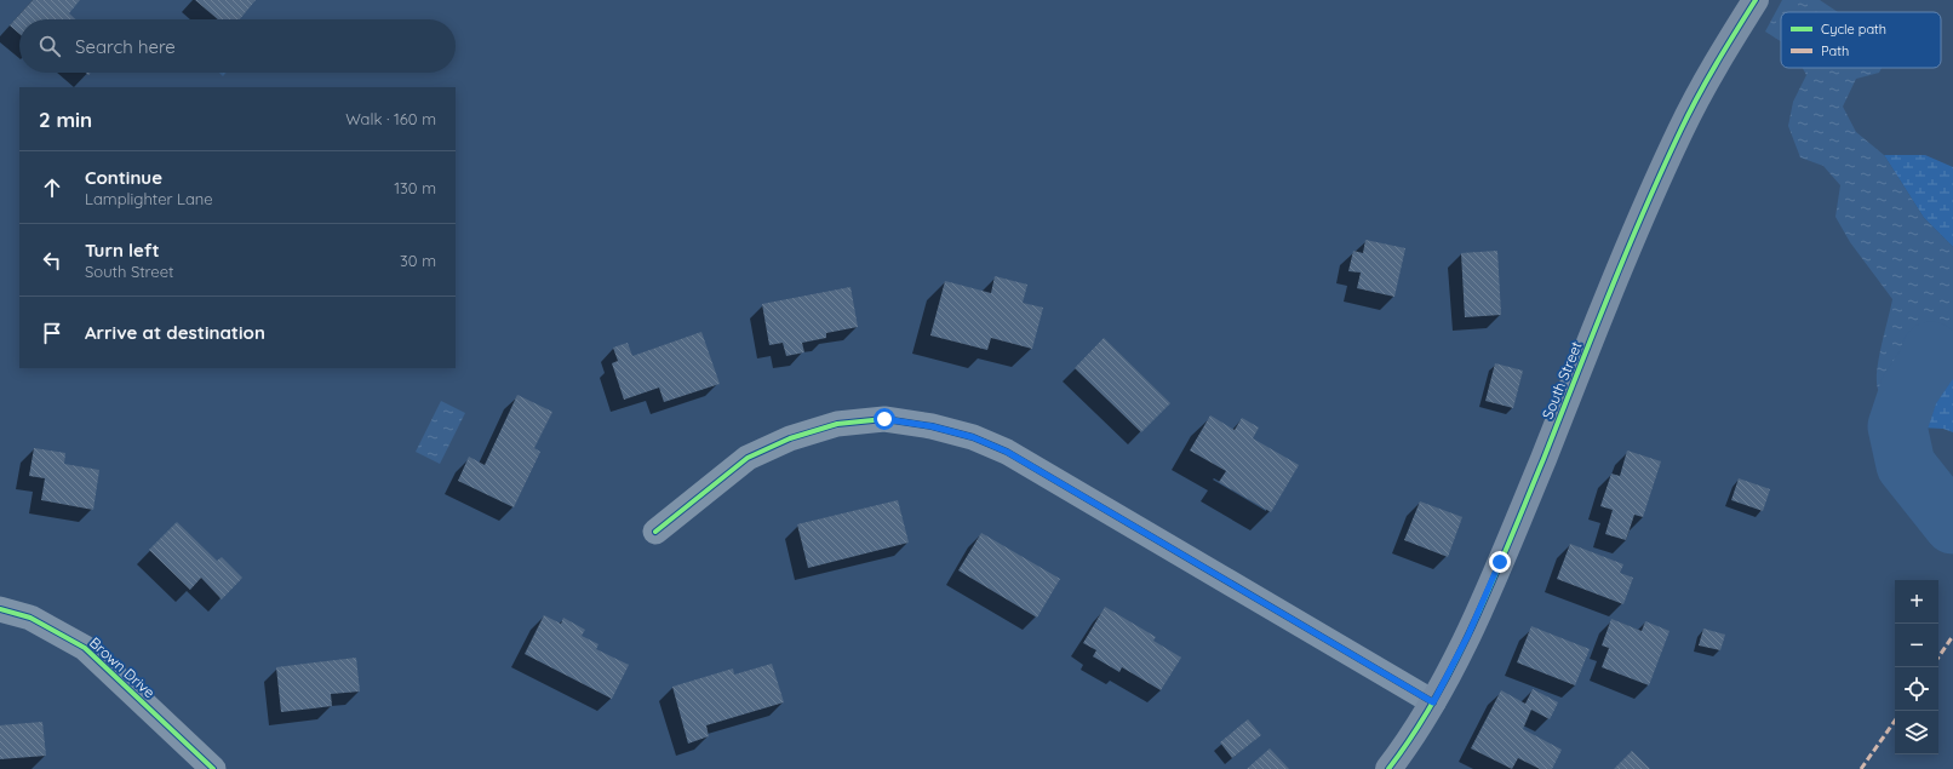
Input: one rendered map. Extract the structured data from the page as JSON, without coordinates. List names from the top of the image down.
{
  "streets": {
    "street": ["South Street", "Brown Drive"]
  },
  "legend": ["Cycle path", "Path"],
  "page": {
    "search": "Search here",
    "heading": ["2 min", "Walk · 160 m"],
    "list": [
      ["Continue", "Lamplighter Lane", "130 m"],
      ["Turn left", "South Street", "30 m"],
      "Arrive at destination"
    ],
    "map_buttons": ["+", "−"]
  }
}
